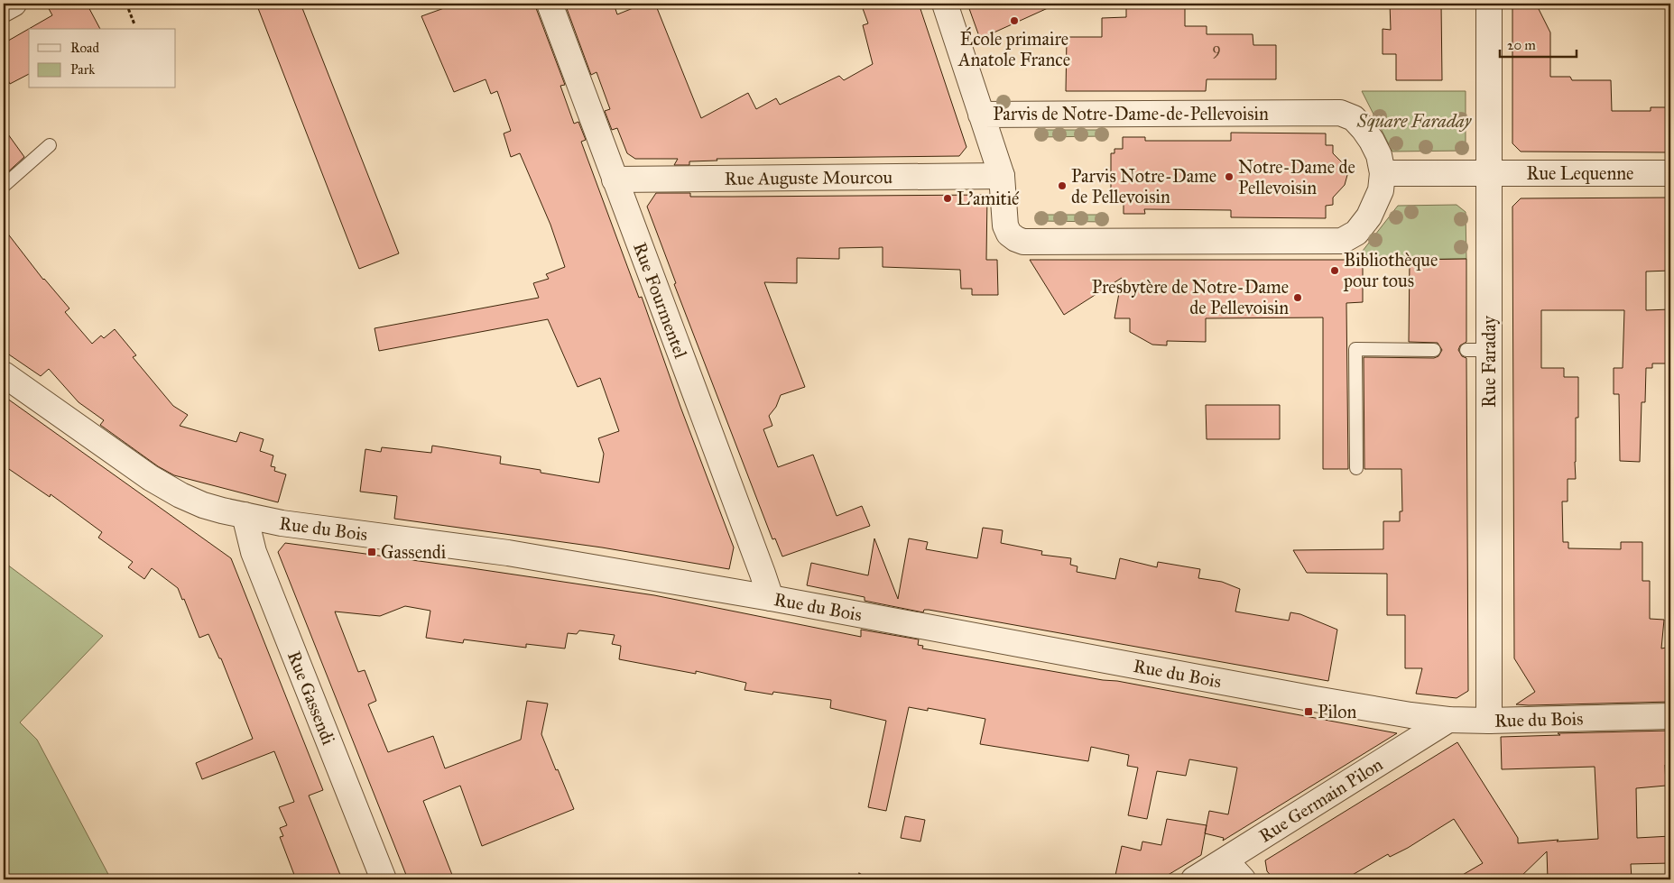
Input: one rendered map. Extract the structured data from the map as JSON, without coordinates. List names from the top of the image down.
{
  "streets": {
    "street": [
      "Parvis de Notre-Dame-de-Pellevoisin",
      "Rue Lequenne",
      "Rue Auguste Mourcou",
      "Rue Fourmentel",
      "Rue Faraday",
      "Rue du Bois",
      "Rue Gassendi",
      "Rue Germain Pilon"
    ]
  },
  "crossings": [
    ["Parvis de Notre-Dame-de-Pellevoisin", "Rue Auguste Mourcou"],
    ["Rue Lequenne", "Rue Faraday"],
    ["Rue Auguste Mourcou", "Rue Fourmentel"],
    ["Rue Fourmentel", "Rue du Bois"],
    ["Rue Faraday", "Rue du Bois"],
    ["Rue du Bois", "Rue Gassendi"],
    ["Rue du Bois", "Rue Germain Pilon"]
  ],
  "parks": ["Square Faraday"],
  "places": {
    "other": [
      "École primaire Anatole France",
      "Notre-Dame de Pellevoisin",
      "Parvis Notre-Dame de Pellevoisin",
      "L'amitié",
      "Bibliothèque pour tous",
      "Presbytère de Notre-Dame de Pellevoisin"
    ],
    "transit": ["Gassendi", "Pilon"]
  },
  "house_numbers": ["9"],
  "legend": ["Road", "Park"],
  "scale_bar": "20 m"
}
